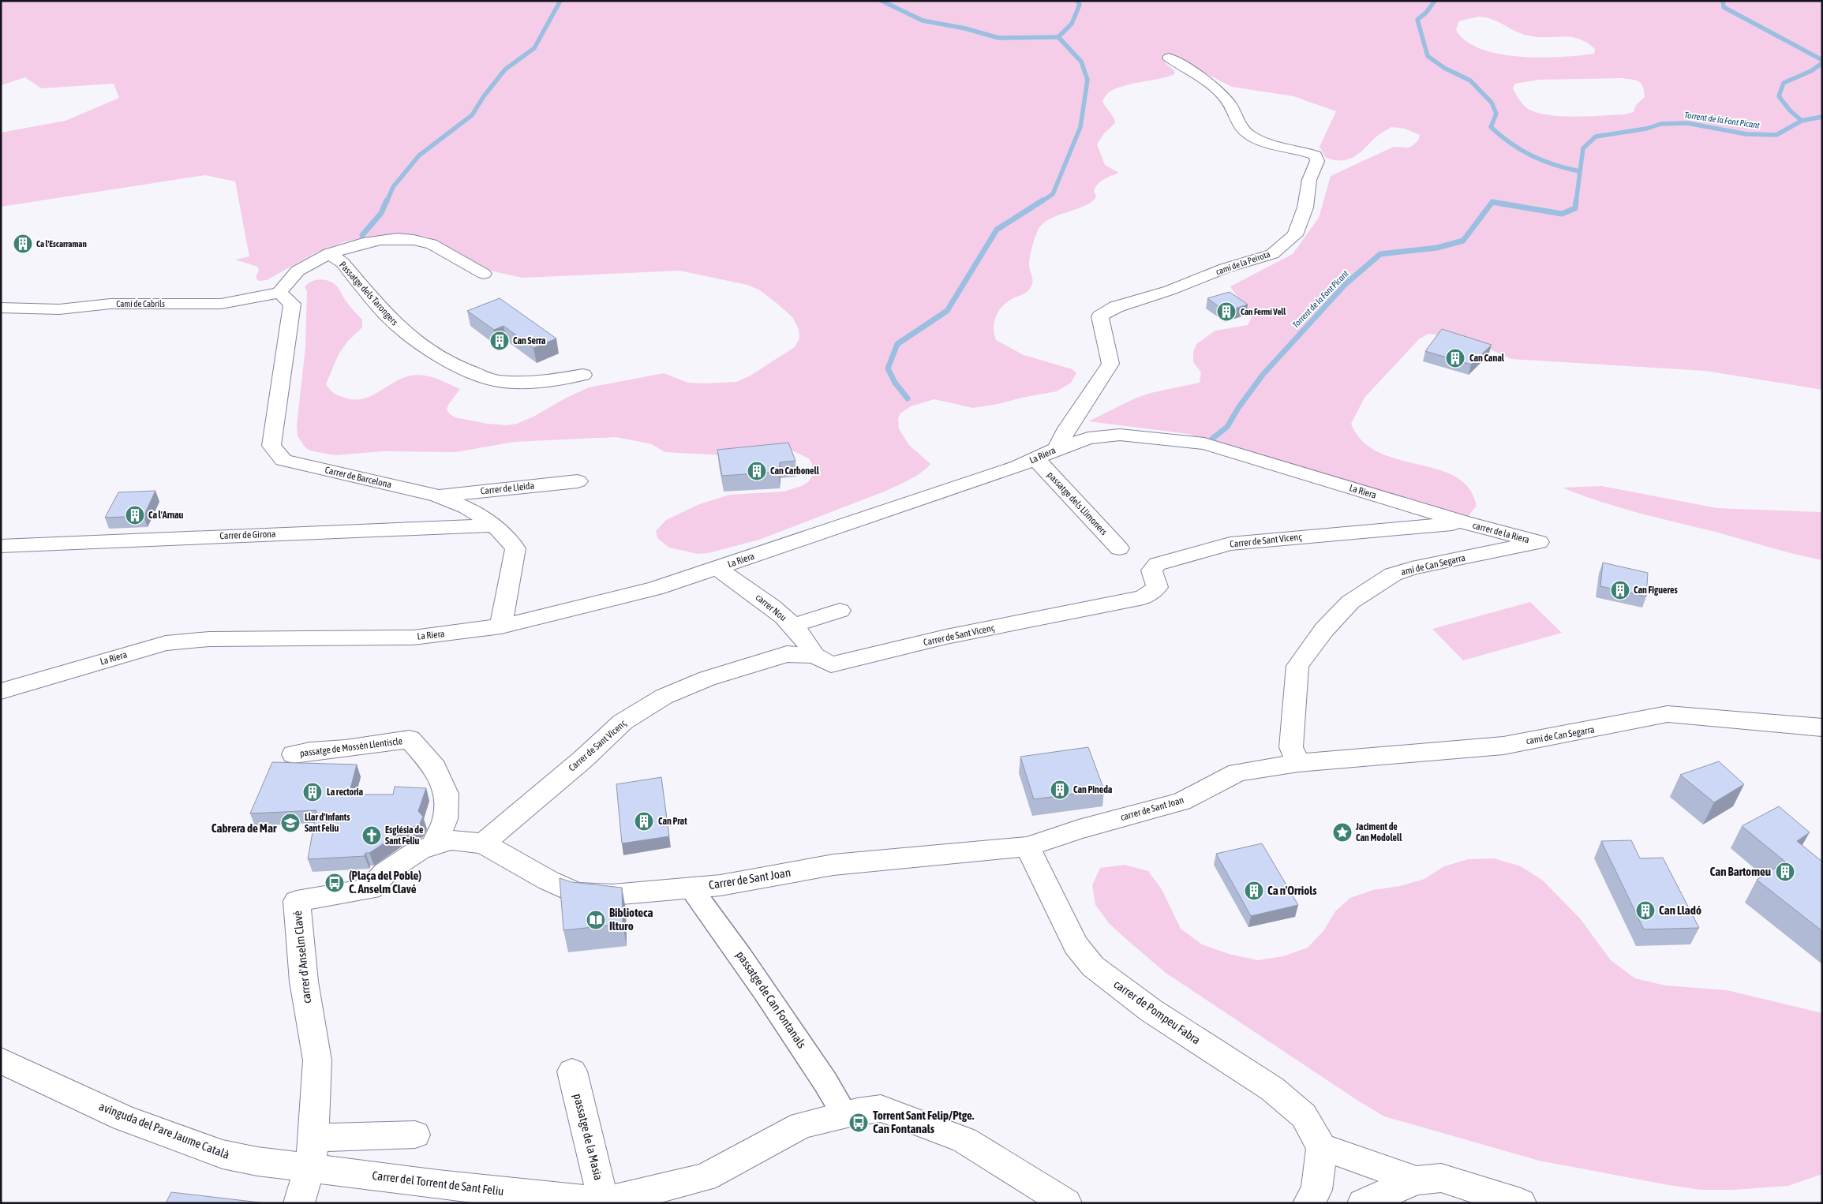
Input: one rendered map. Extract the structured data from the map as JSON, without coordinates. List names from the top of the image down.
{
  "streets": {
    "street": [
      "camí de la Peirota",
      "Passatge dels Tarongers",
      "Camí de Cabrils",
      "La Riera",
      "Carrer de Barcelona",
      "Carrer de Lleida",
      "passatge dels Llimoners",
      "carrer de la Riera",
      "Carrer de Girona",
      "Carrer de Sant Vicenç",
      "amí de Can Segarra",
      "carrer Nou",
      "camí de Can Segarra",
      "passatge de Mossèn Llentiscle",
      "carrer de Sant Joan",
      "Carrer de Sant Joan",
      "carrer d'Anselm Clavé",
      "passatge de Can Fontanals",
      "carrer de Pompeu Fabra",
      "avinguda del Pare Jaume Català",
      "passatge de la Masia",
      "Carrer del Torrent de Sant Feliu"
    ]
  },
  "crossings": [
    ["camí de la Peirota", "La Riera"],
    ["Passatge dels Tarongers", "Camí de Cabrils"],
    ["Passatge dels Tarongers", "Carrer de Barcelona"],
    ["Camí de Cabrils", "Carrer de Barcelona"],
    ["La Riera", "Carrer de Barcelona"],
    ["La Riera", "passatge dels Llimoners"],
    ["La Riera", "carrer de la Riera"],
    ["La Riera", "Carrer de Sant Vicenç"],
    ["La Riera", "carrer Nou"],
    ["Carrer de Barcelona", "Carrer de Lleida"],
    ["Carrer de Barcelona", "Carrer de Girona"],
    ["carrer de la Riera", "Carrer de Sant Vicenç"],
    ["carrer de la Riera", "amí de Can Segarra"],
    ["Carrer de Sant Vicenç", "carrer Nou"],
    ["Carrer de Sant Vicenç", "Carrer de Sant Joan"],
    ["Carrer de Sant Vicenç", "carrer d'Anselm Clavé"],
    ["amí de Can Segarra", "camí de Can Segarra"],
    ["amí de Can Segarra", "carrer de Sant Joan"],
    ["camí de Can Segarra", "carrer de Sant Joan"],
    ["passatge de Mossèn Llentiscle", "carrer d'Anselm Clavé"],
    ["carrer de Sant Joan", "Carrer de Sant Joan"],
    ["carrer de Sant Joan", "carrer de Pompeu Fabra"],
    ["Carrer de Sant Joan", "carrer d'Anselm Clavé"],
    ["Carrer de Sant Joan", "passatge de Can Fontanals"],
    ["Carrer de Sant Joan", "carrer de Pompeu Fabra"],
    ["carrer d'Anselm Clavé", "avinguda del Pare Jaume Català"],
    ["passatge de Can Fontanals", "Carrer del Torrent de Sant Feliu"],
    ["avinguda del Pare Jaume Català", "Carrer del Torrent de Sant Feliu"],
    ["passatge de la Masia", "Carrer del Torrent de Sant Feliu"]
  ],
  "districts": ["Cabrera de Mar"],
  "water": ["Torrent de la Font Picant"],
  "places": {
    "building": [
      "Ca l'Escarraman",
      "Can Fermí Vell",
      "Can Serra",
      "Can Canal",
      "Can Carbonell",
      "Ca l'Arnau",
      "Can Figueres",
      "Can Pineda",
      "La rectoria",
      "Can Prat",
      "Can Bartomeu",
      "Ca n'Orriols",
      "Can Lladó"
    ],
    "school or university": ["Llar d'Infants Sant Feliu"],
    "place": ["Jaciment de Can Modolell"],
    "church": ["Església de Sant Feliu"],
    "bus stop": ["(Plaça del Poble) C. Anselm Clavé", "Torrent Sant Felip/Ptge. Can Fontanals"],
    "library": ["Biblioteca Ilturo"]
  }
}
